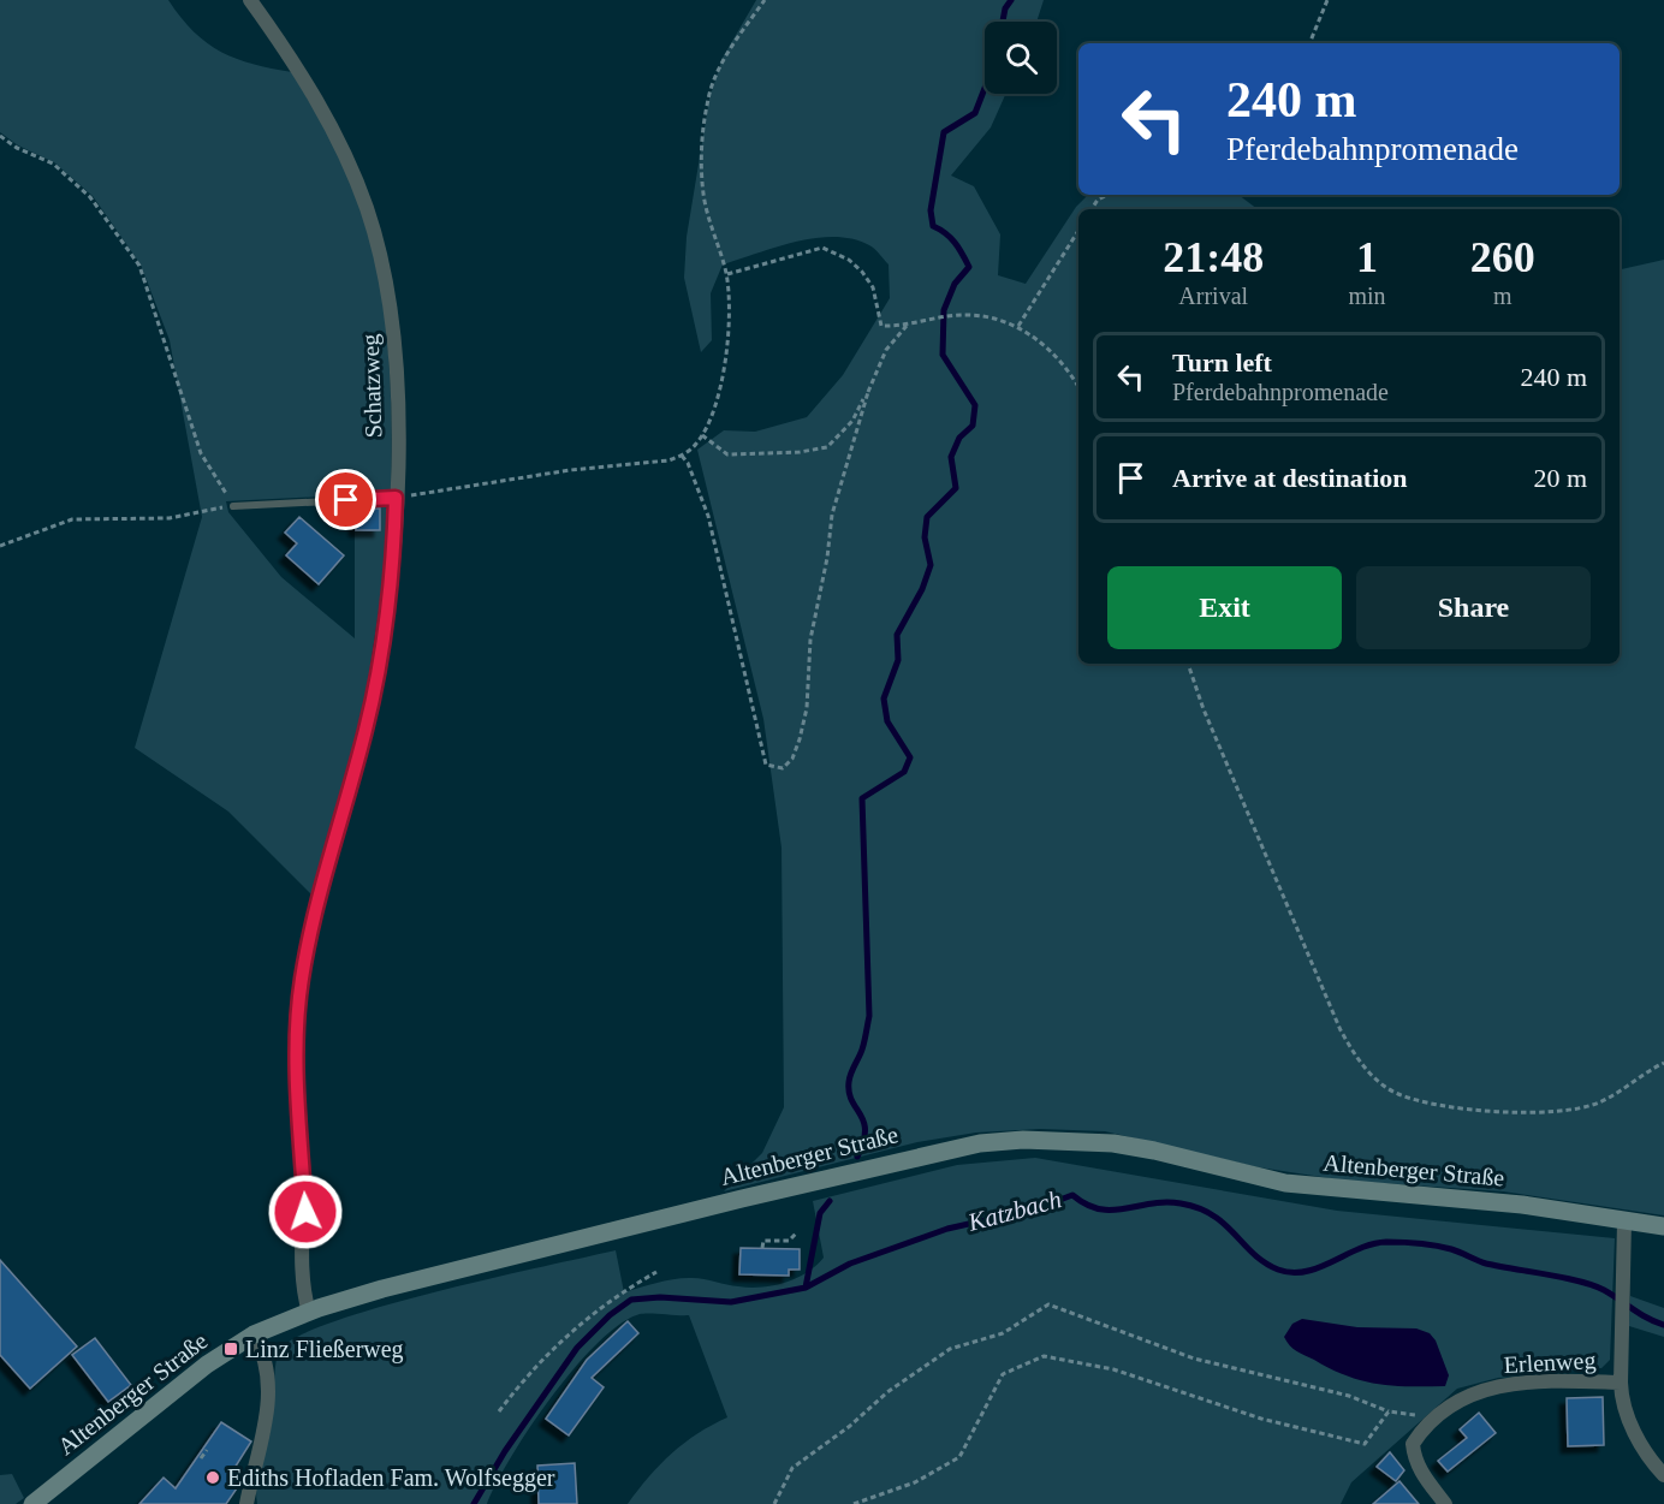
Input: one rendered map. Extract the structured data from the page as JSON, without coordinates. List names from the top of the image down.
{
  "streets": {
    "street": ["Schatzweg", "Altenberger Straße", "Erlenweg"]
  },
  "crossings": [
    ["Schatzweg", "Altenberger Straße"],
    ["Altenberger Straße", "Erlenweg"]
  ],
  "water": ["Katzbach"],
  "places": {
    "transit": ["Linz Fließerweg"],
    "other": ["Ediths Hofladen Fam. Wolfsegger"]
  },
  "page": {
    "turn": ["240 m", "Pferdebahnpromenade"],
    "eta": [
      "21:48",
      "Arrival",
      "1",
      "min",
      "260",
      "m"
    ],
    "list": [
      {
        "name": "Turn left",
        "note": "Pferdebahnpromenade",
        "value": "240 m"
      },
      {
        "name": "Arrive at destination",
        "value": "20 m"
      }
    ],
    "buttons": ["Exit", "Share"]
  }
}
